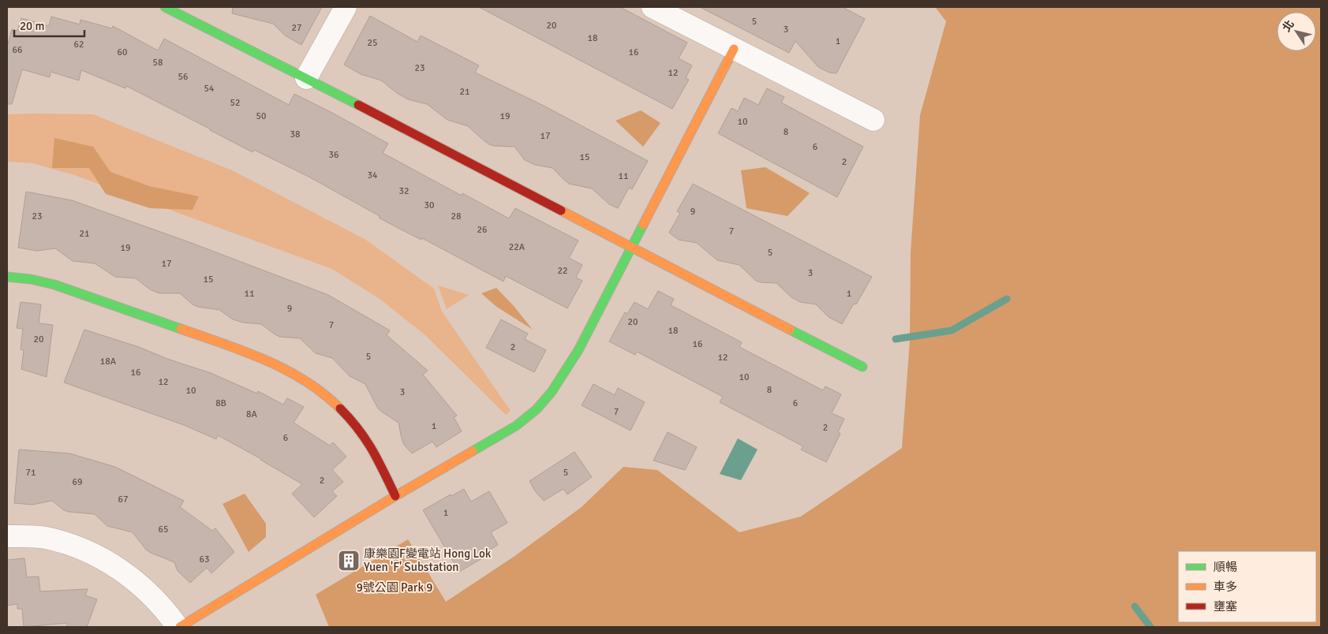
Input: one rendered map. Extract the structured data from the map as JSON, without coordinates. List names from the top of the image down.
{
  "parks": ["9號公園 Park 9"],
  "places": {
    "building": ["康樂園F變電站 Hong Lok Yuen 'F' Substation"]
  },
  "house_numbers": [
    "5",
    "20",
    "27",
    "3",
    "18",
    "1",
    "25",
    "62",
    "66",
    "60",
    "16",
    "58",
    "23",
    "12",
    "56",
    "54",
    "21",
    "52",
    "50",
    "19",
    "10",
    "8",
    "38",
    "17",
    "6",
    "36",
    "15",
    "2",
    "34",
    "11",
    "32",
    "30",
    "9",
    "23",
    "28",
    "26",
    "7",
    "21",
    "22A",
    "19",
    "5",
    "17",
    "22",
    "3",
    "15",
    "11",
    "1",
    "9",
    "20",
    "7",
    "18",
    "20",
    "16",
    "2",
    "5",
    "12",
    "18A",
    "16",
    "10",
    "12",
    "8",
    "10",
    "3",
    "8B",
    "6",
    "7",
    "8A",
    "1",
    "2",
    "6",
    "71",
    "5",
    "2",
    "69",
    "67",
    "1",
    "65",
    "63"
  ],
  "legend": ["順暢", "車多", "壅塞"],
  "scale_bar": "20 m",
  "north": "top left"
}
